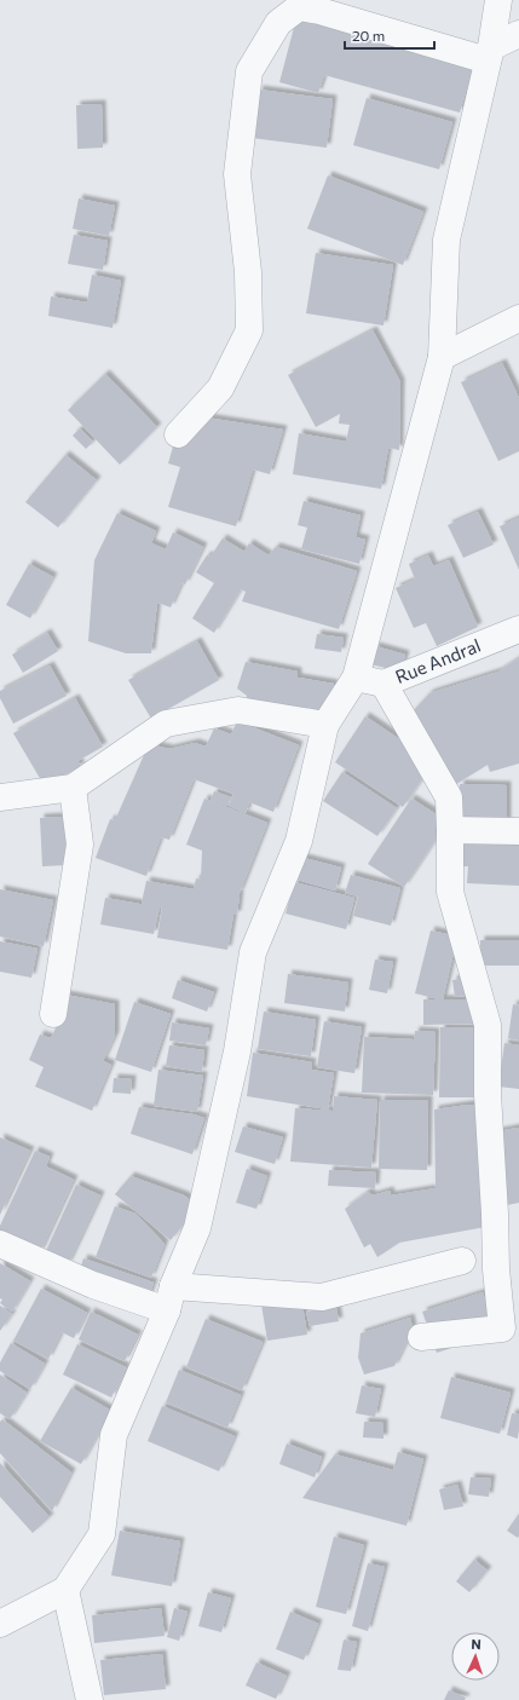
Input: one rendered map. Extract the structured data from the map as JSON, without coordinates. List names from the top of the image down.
{
  "streets": {
    "street": ["Rue Andral"]
  },
  "scale_bar": "20 m",
  "north": "top"
}
